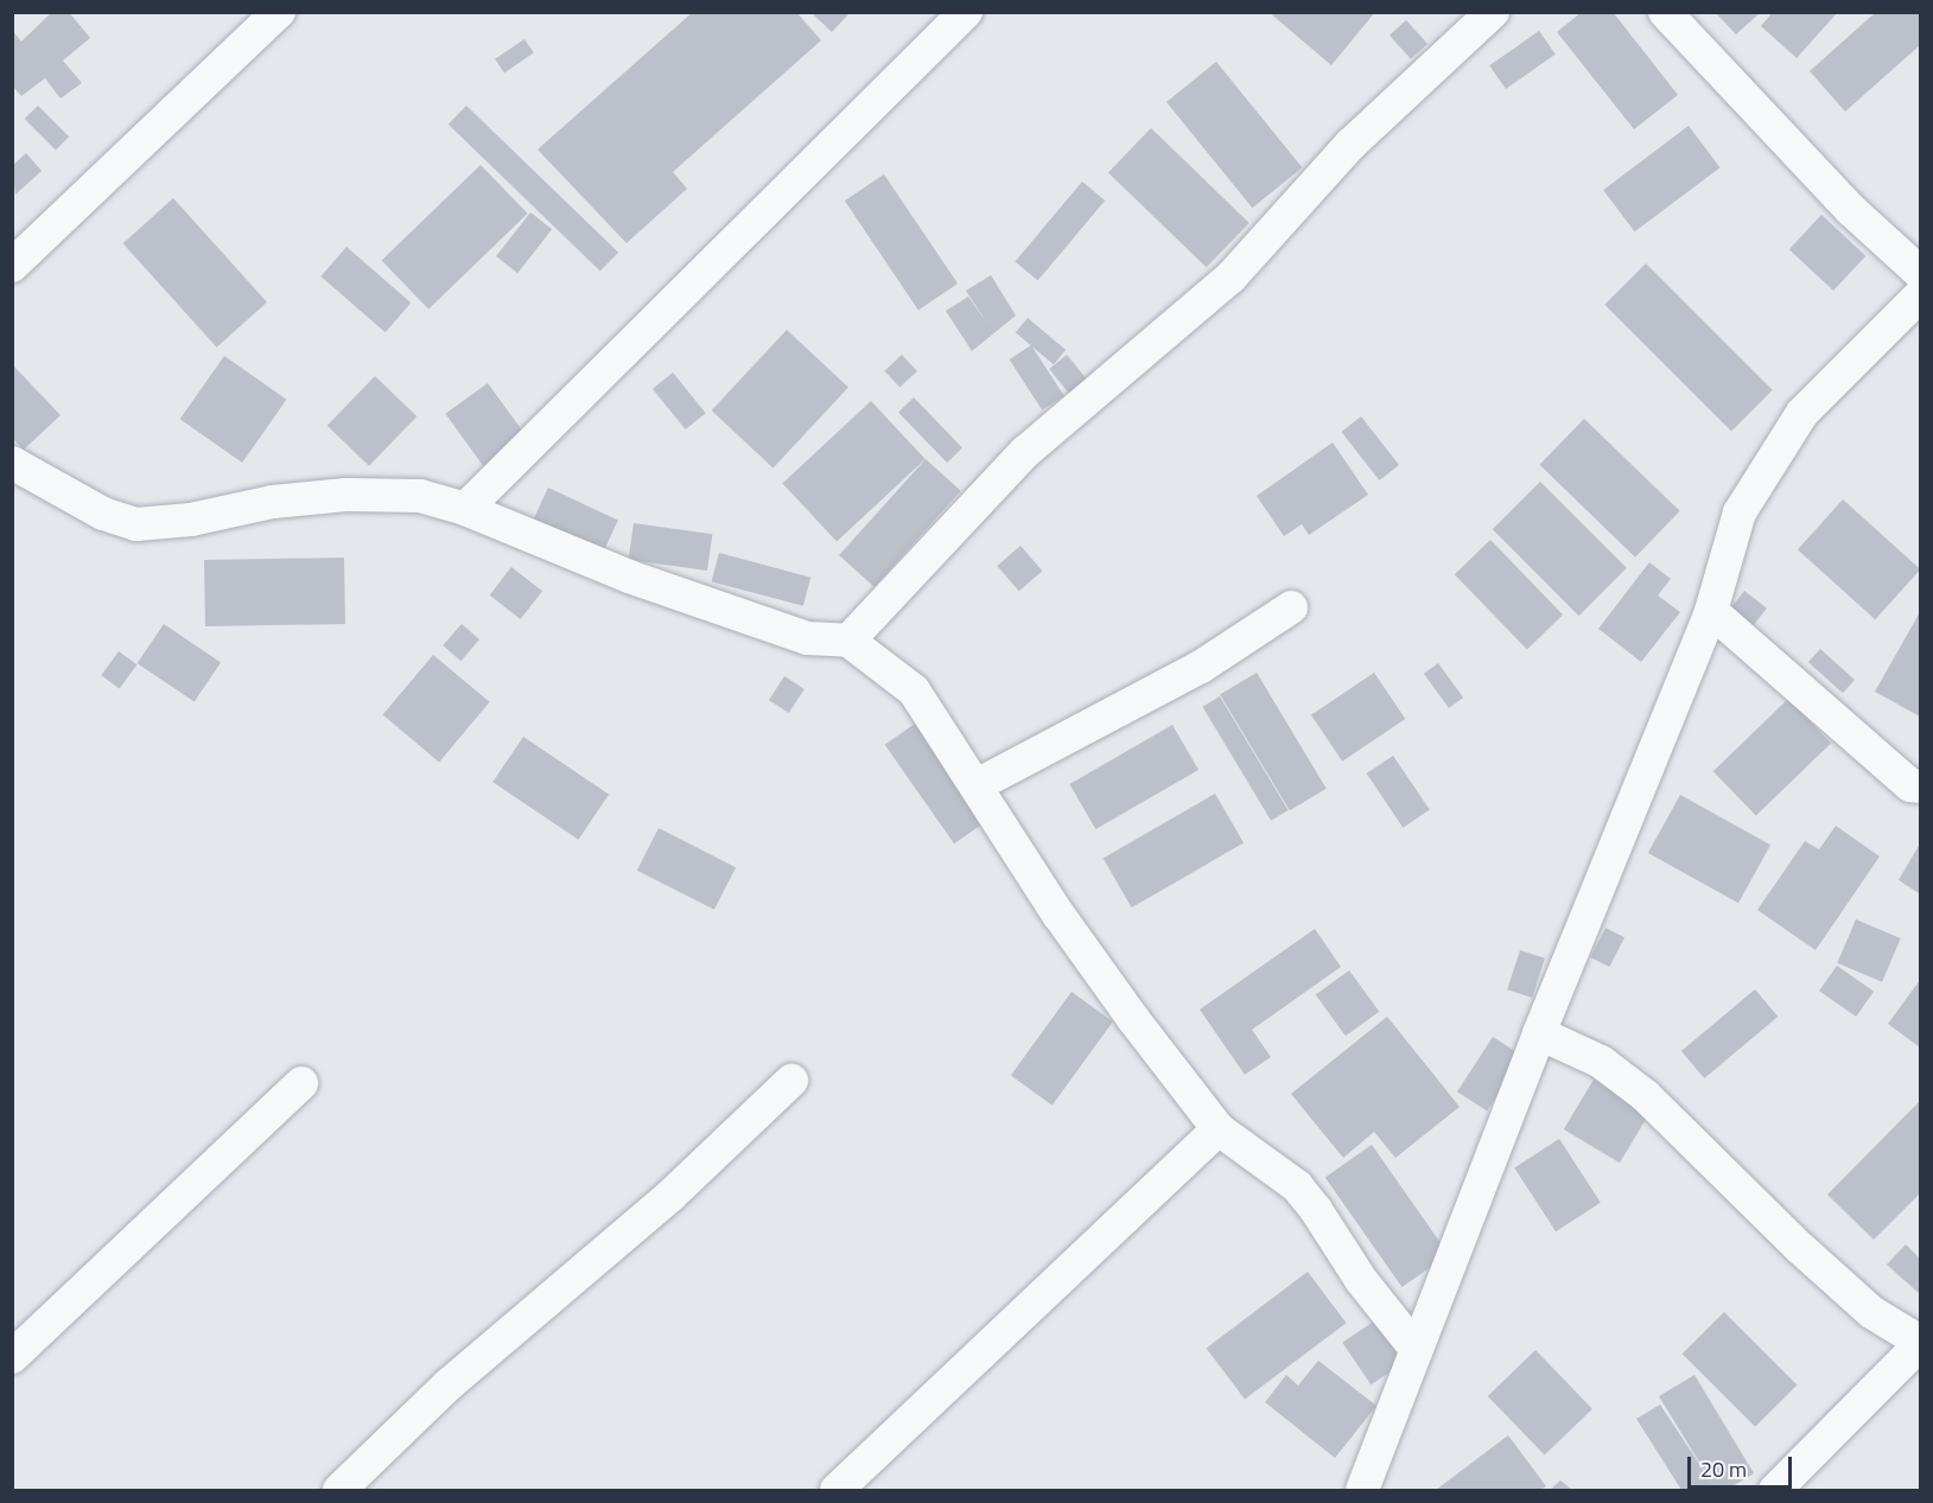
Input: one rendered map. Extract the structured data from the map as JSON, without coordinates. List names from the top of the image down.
{
  "scale_bar": "20 m"
}
